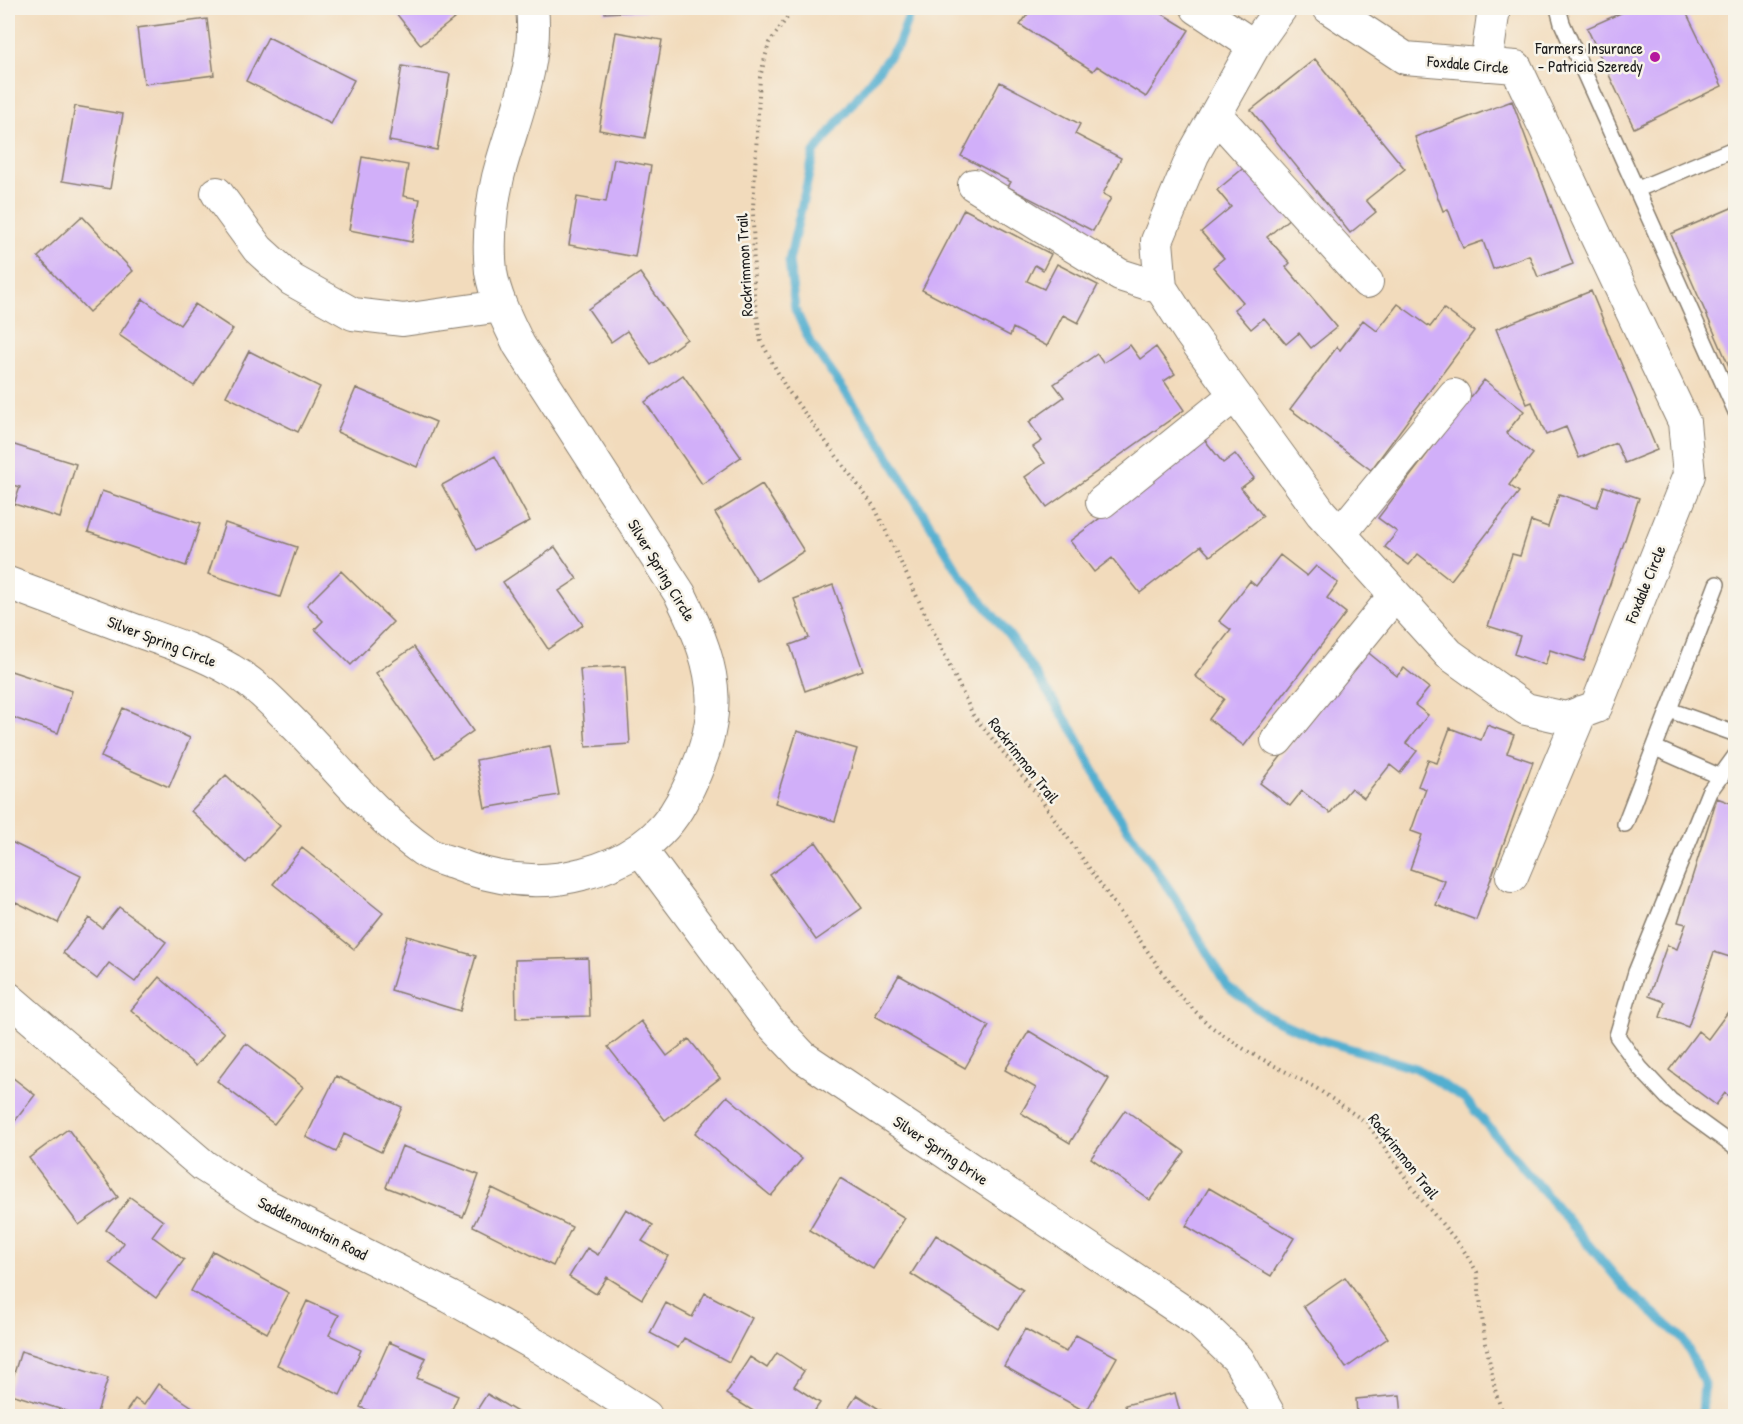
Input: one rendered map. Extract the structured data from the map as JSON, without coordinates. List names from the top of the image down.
{
  "streets": {
    "street": [
      "Foxdale Circle",
      "Silver Spring Circle",
      "Silver Spring Drive",
      "Saddlemountain Road"
    ],
    "path": ["Rockrimmon Trail"]
  },
  "crossings": [
    ["Silver Spring Circle", "Silver Spring Drive"]
  ],
  "places": ["Farmers Insurance - Patricia Szeredy"]
}
